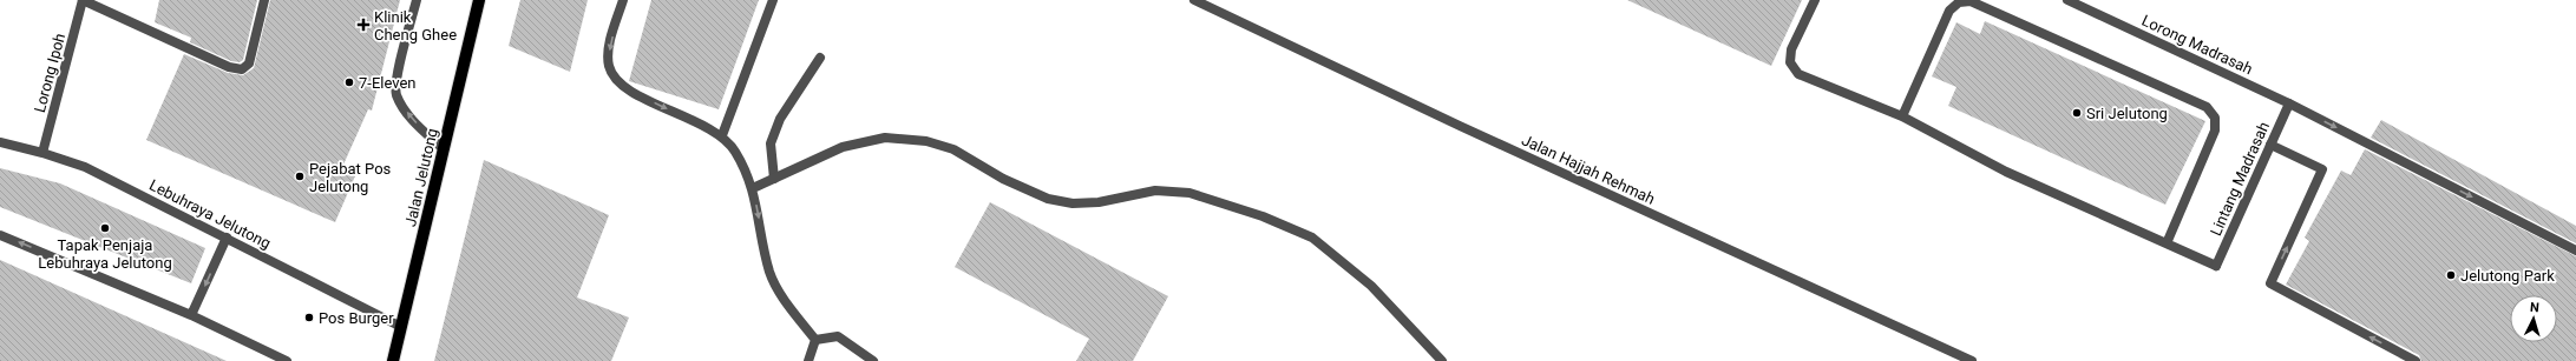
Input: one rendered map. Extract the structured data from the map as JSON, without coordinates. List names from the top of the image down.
{
  "streets": {
    "main road": ["Jalan Jelutong"],
    "street": [
      "Lorong Madrasah",
      "Lorong Ipoh",
      "Jalan Hajjah Rehmah",
      "Lintang Madrasah",
      "Lebuhraya Jelutong"
    ]
  },
  "crossings": [
    ["Lorong Madrasah", "Lintang Madrasah"],
    ["Lorong Ipoh", "Lebuhraya Jelutong"],
    ["Jalan Jelutong", "Lebuhraya Jelutong"]
  ],
  "one_way": ["Lorong Madrasah"],
  "places": {
    "health": ["Klinik Cheng Ghee"],
    "other": [
      "7-Eleven",
      "Sri Jelutong",
      "Pejabat Pos Jelutong",
      "Tapak Penjaja Lebuhraya Jelutong",
      "Jelutong Park",
      "Pos Burger"
    ]
  },
  "north": "top"
}
